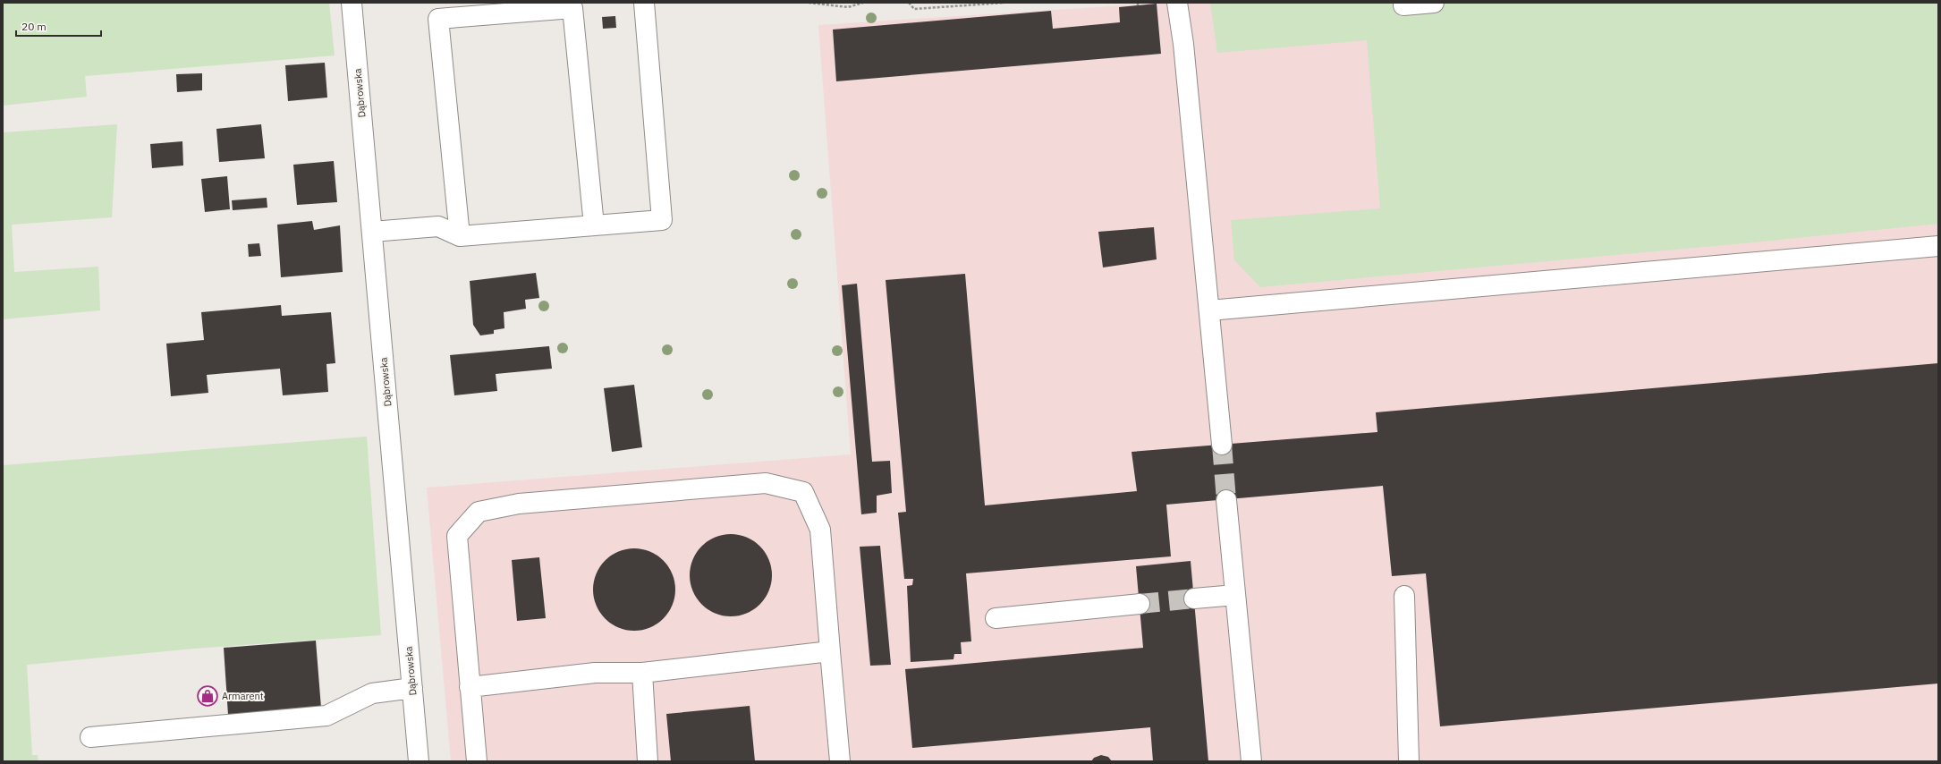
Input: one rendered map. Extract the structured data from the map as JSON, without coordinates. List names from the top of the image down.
{
  "streets": {
    "street": ["Dąbrowska"]
  },
  "places": {
    "shop": ["Armarent"]
  },
  "scale_bar": "20 m"
}
